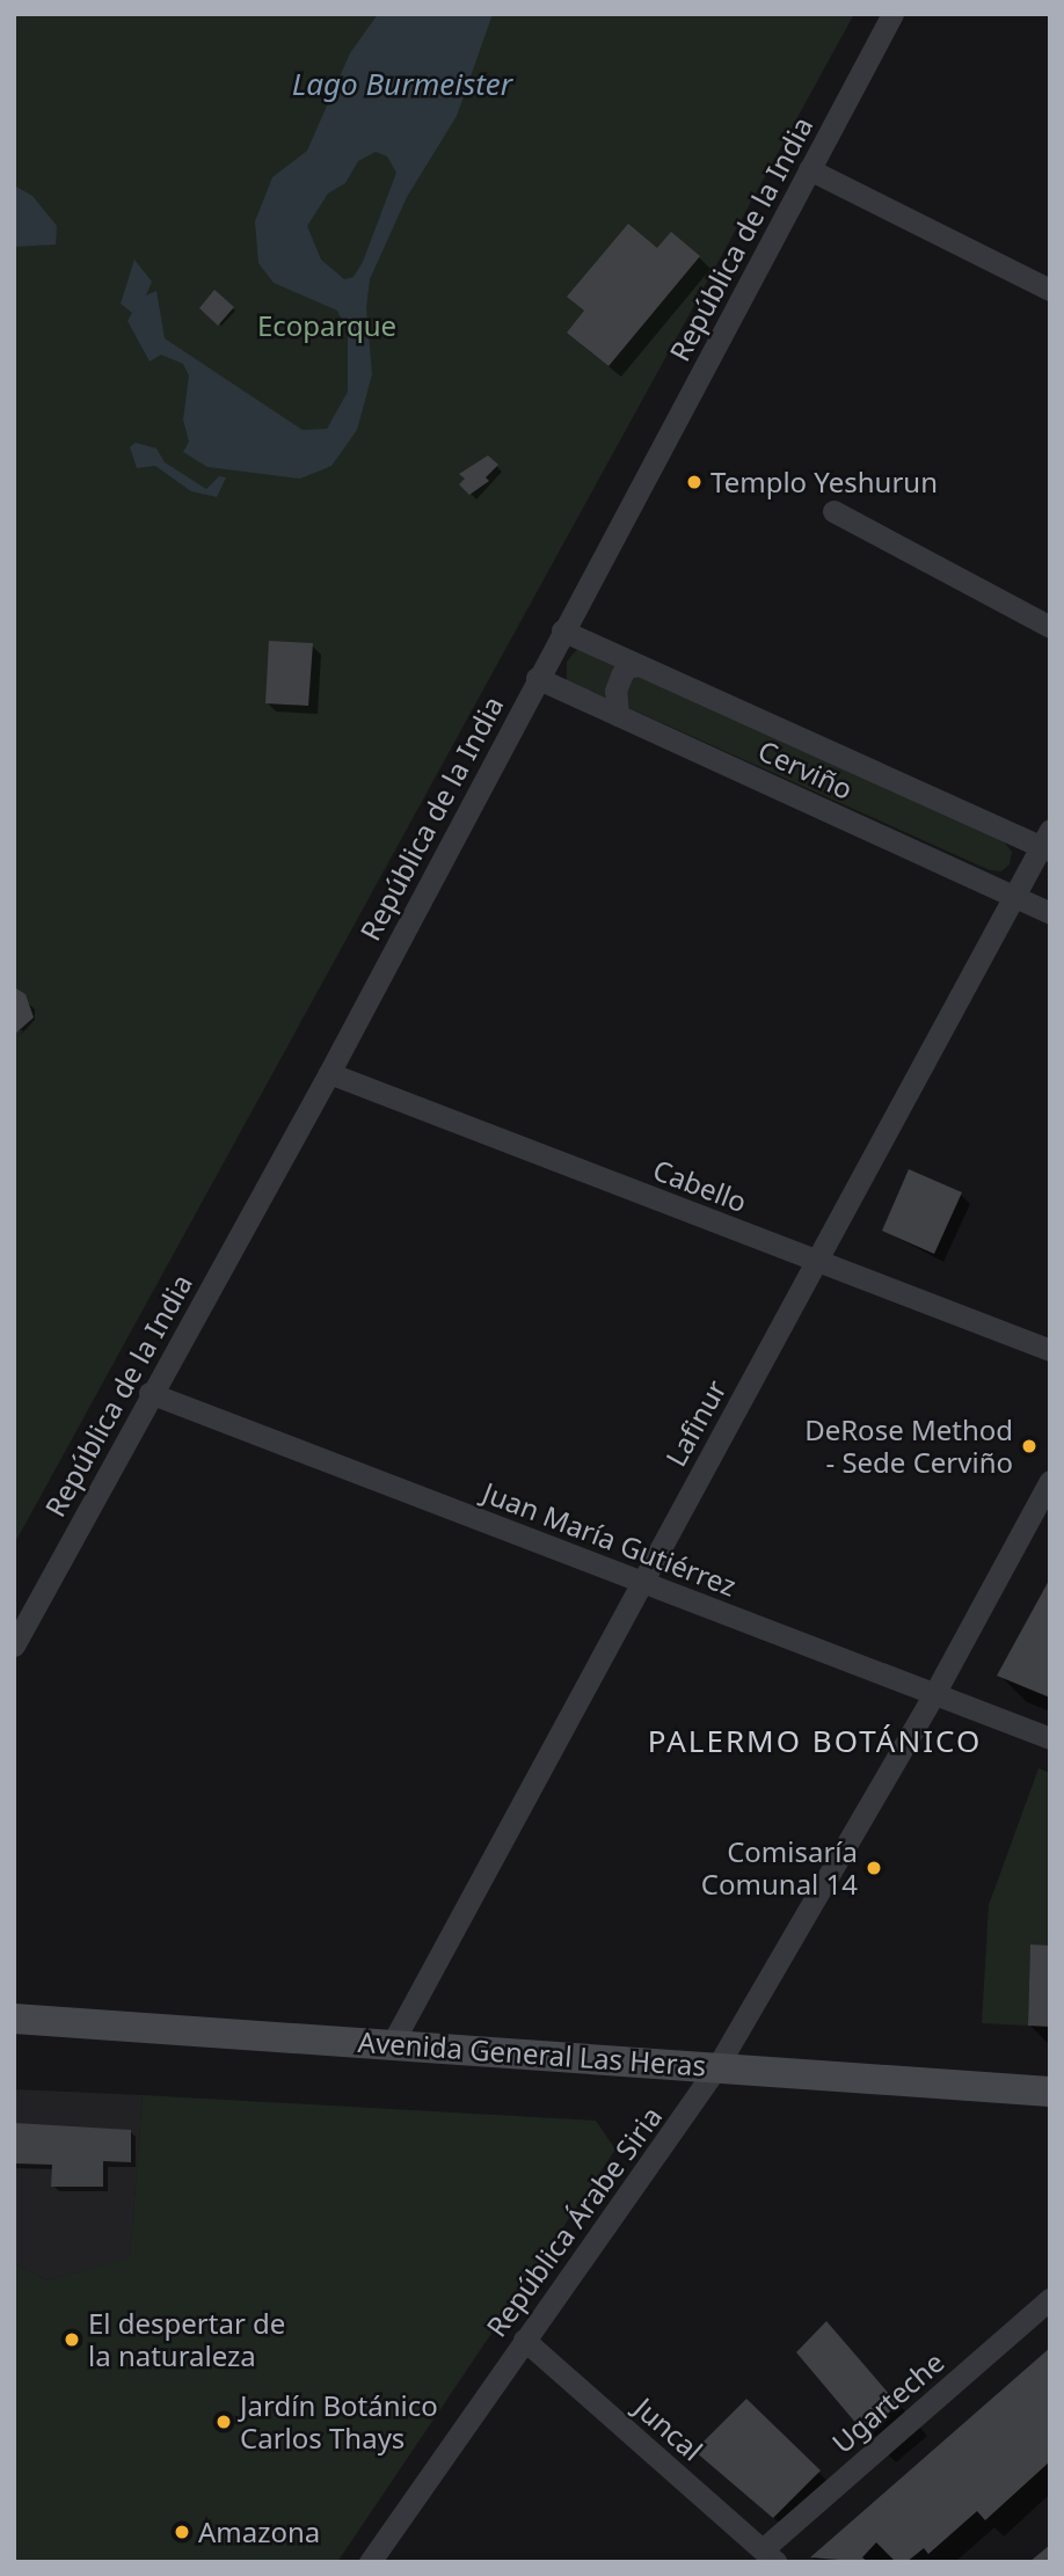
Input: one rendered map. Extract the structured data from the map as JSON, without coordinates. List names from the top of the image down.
{
  "streets": {
    "main road": ["Avenida General Las Heras"],
    "street": [
      "República de la India",
      "Cerviño",
      "Cabello",
      "Lafinur",
      "Juan María Gutiérrez",
      "República Árabe Siria",
      "Ugarteche",
      "Juncal"
    ]
  },
  "crossings": [
    ["República de la India", "Cerviño"],
    ["República de la India", "Cabello"],
    ["República de la India", "Juan María Gutiérrez"],
    ["Cerviño", "Lafinur"],
    ["Cabello", "Lafinur"],
    ["Lafinur", "Juan María Gutiérrez"],
    ["Lafinur", "Avenida General Las Heras"],
    ["Juan María Gutiérrez", "República Árabe Siria"],
    ["Avenida General Las Heras", "República Árabe Siria"],
    ["República Árabe Siria", "Juncal"],
    ["Ugarteche", "Juncal"]
  ],
  "districts": ["PALERMO BOTÁNICO"],
  "water": ["Lago Burmeister"],
  "parks": ["Ecoparque"],
  "places": [
    "Templo Yeshurun",
    "DeRose Method - Sede Cerviño",
    "Comisaría Comunal 14",
    "El despertar de la naturaleza",
    "Jardín Botánico Carlos Thays",
    "Amazona"
  ]
}
